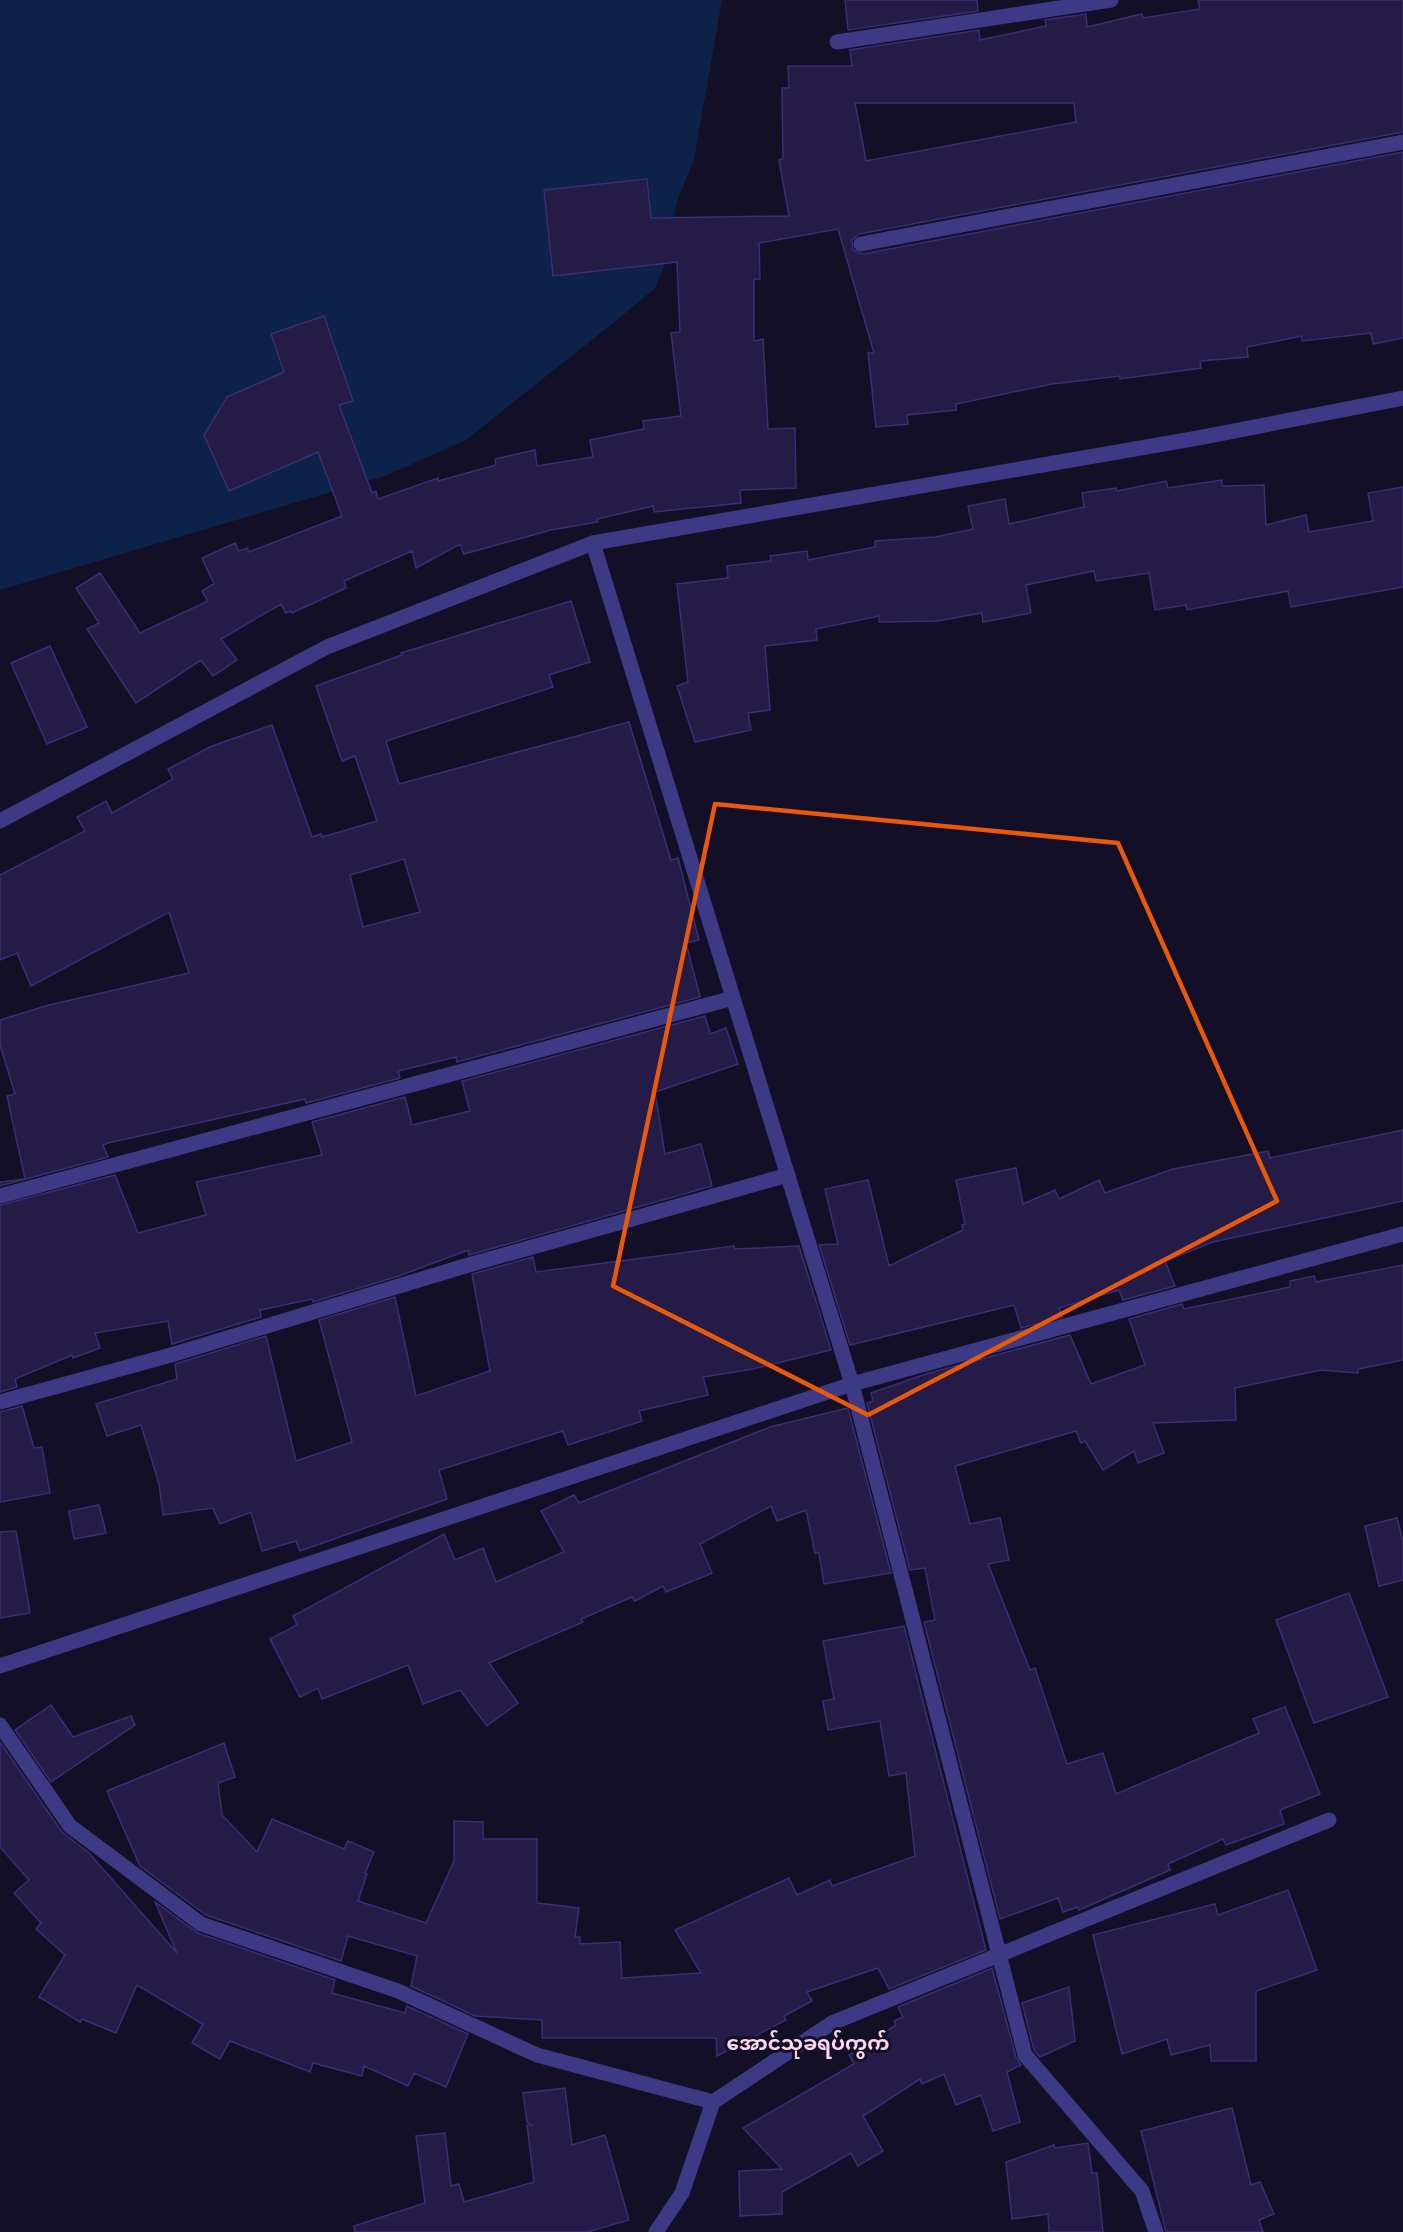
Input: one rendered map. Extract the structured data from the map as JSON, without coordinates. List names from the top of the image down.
{
  "districts": ["အောင်သုခရပ်ကွက်"]
}
